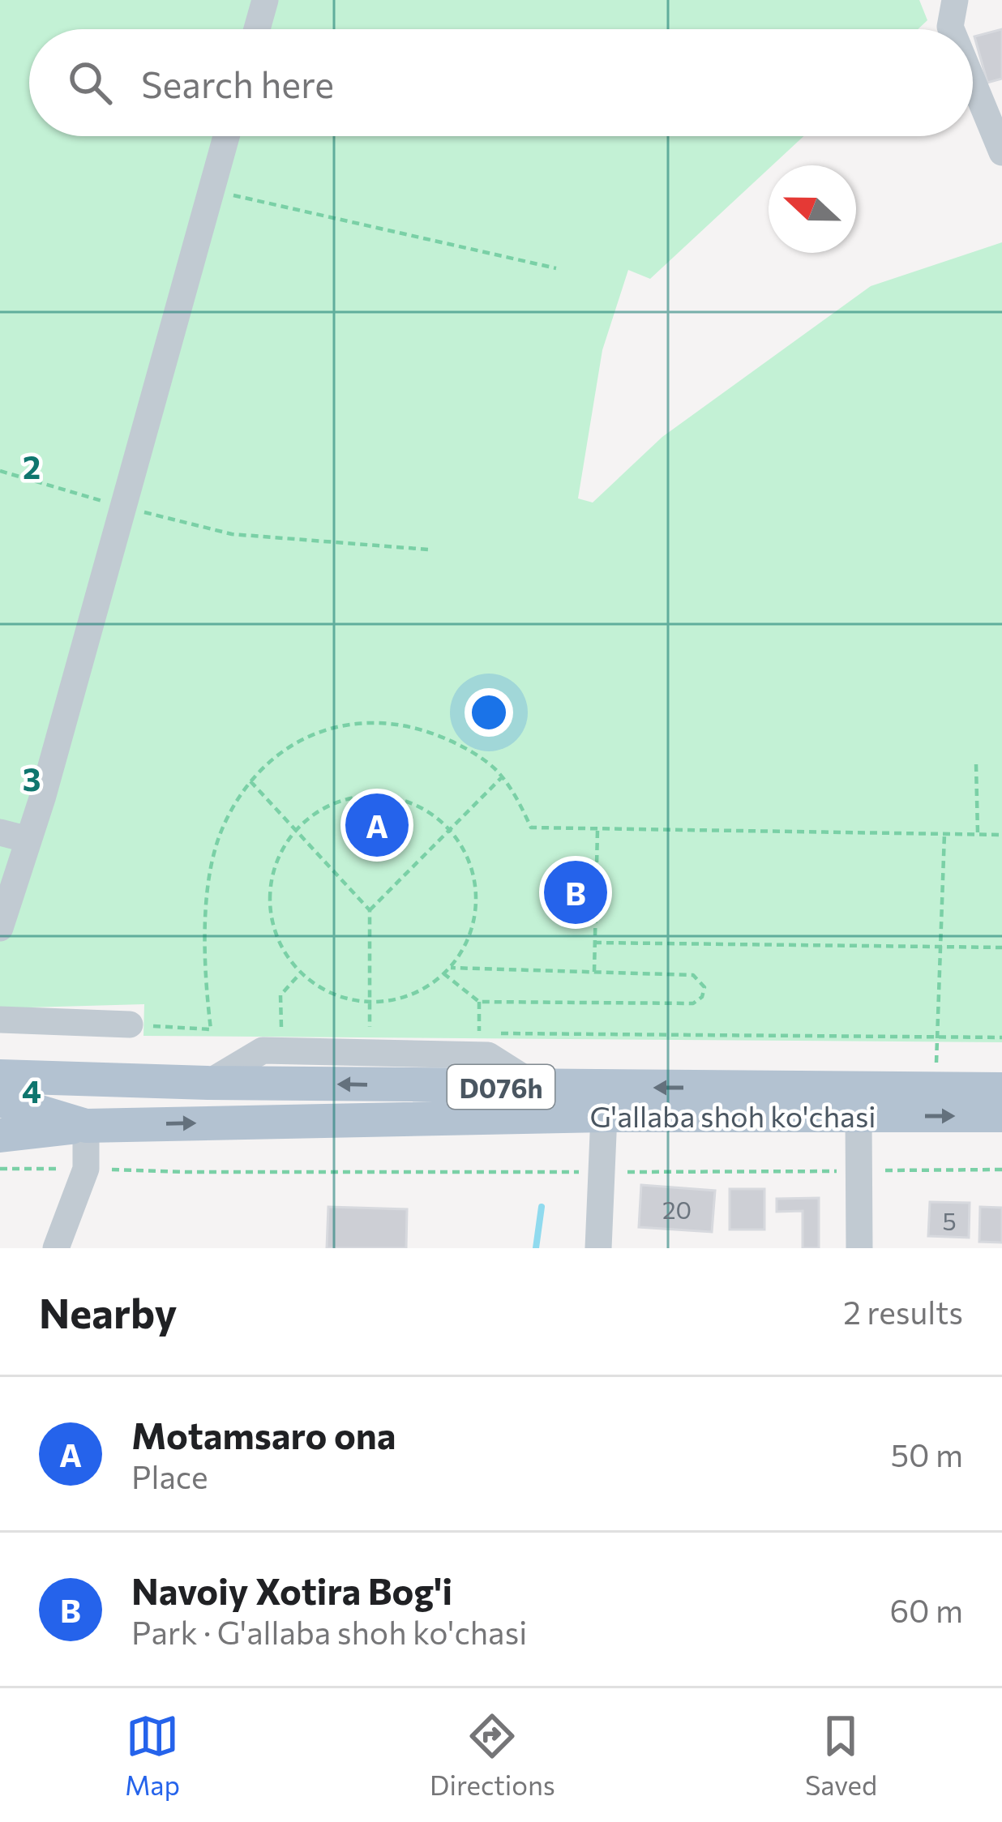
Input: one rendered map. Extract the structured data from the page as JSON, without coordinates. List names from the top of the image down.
{
  "streets": {
    "main road": ["D076h", "G'allaba shoh ko'chasi"]
  },
  "house_numbers": ["20", "5"],
  "north": "left",
  "page": {
    "search": "Search here",
    "pins": ["A", "B"],
    "heading": ["Nearby", "2 results"],
    "list": [
      {
        "mark": "A",
        "name": "Motamsaro ona",
        "note": "Place",
        "value": "50 m"
      },
      {
        "mark": "B",
        "name": "Navoiy Xotira Bog'i",
        "note": "Park · G'allaba shoh ko'chasi",
        "value": "60 m"
      }
    ],
    "nav": ["Map", "Directions", "Saved"]
  },
  "grid": {
    "rows": ["2", "3", "4"]
  }
}
